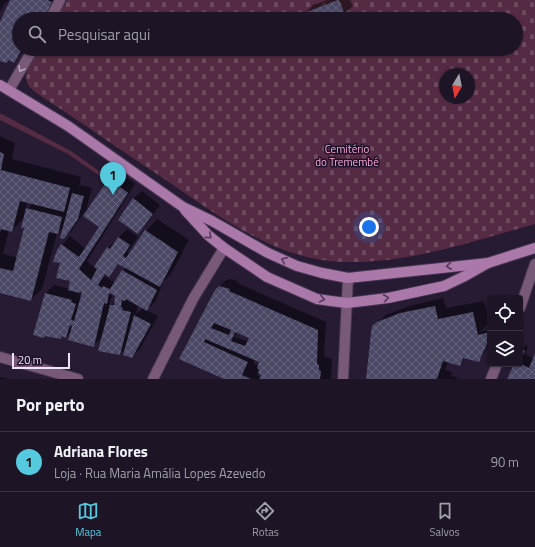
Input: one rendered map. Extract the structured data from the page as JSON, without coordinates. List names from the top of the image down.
{
  "parks": ["Cemitério do Tremembé"],
  "scale_bar": "20 m",
  "north": "bottom",
  "page": {
    "search": "Pesquisar aqui",
    "pins": "1",
    "scale": "20 m",
    "heading": "Por perto",
    "list": [
      {
        "mark": "1",
        "name": "Adriana Flores",
        "note": "Loja · Rua Maria Amália Lopes Azevedo",
        "value": "90 m"
      }
    ],
    "nav": ["Mapa", "Rotas", "Salvos"]
  }
}
